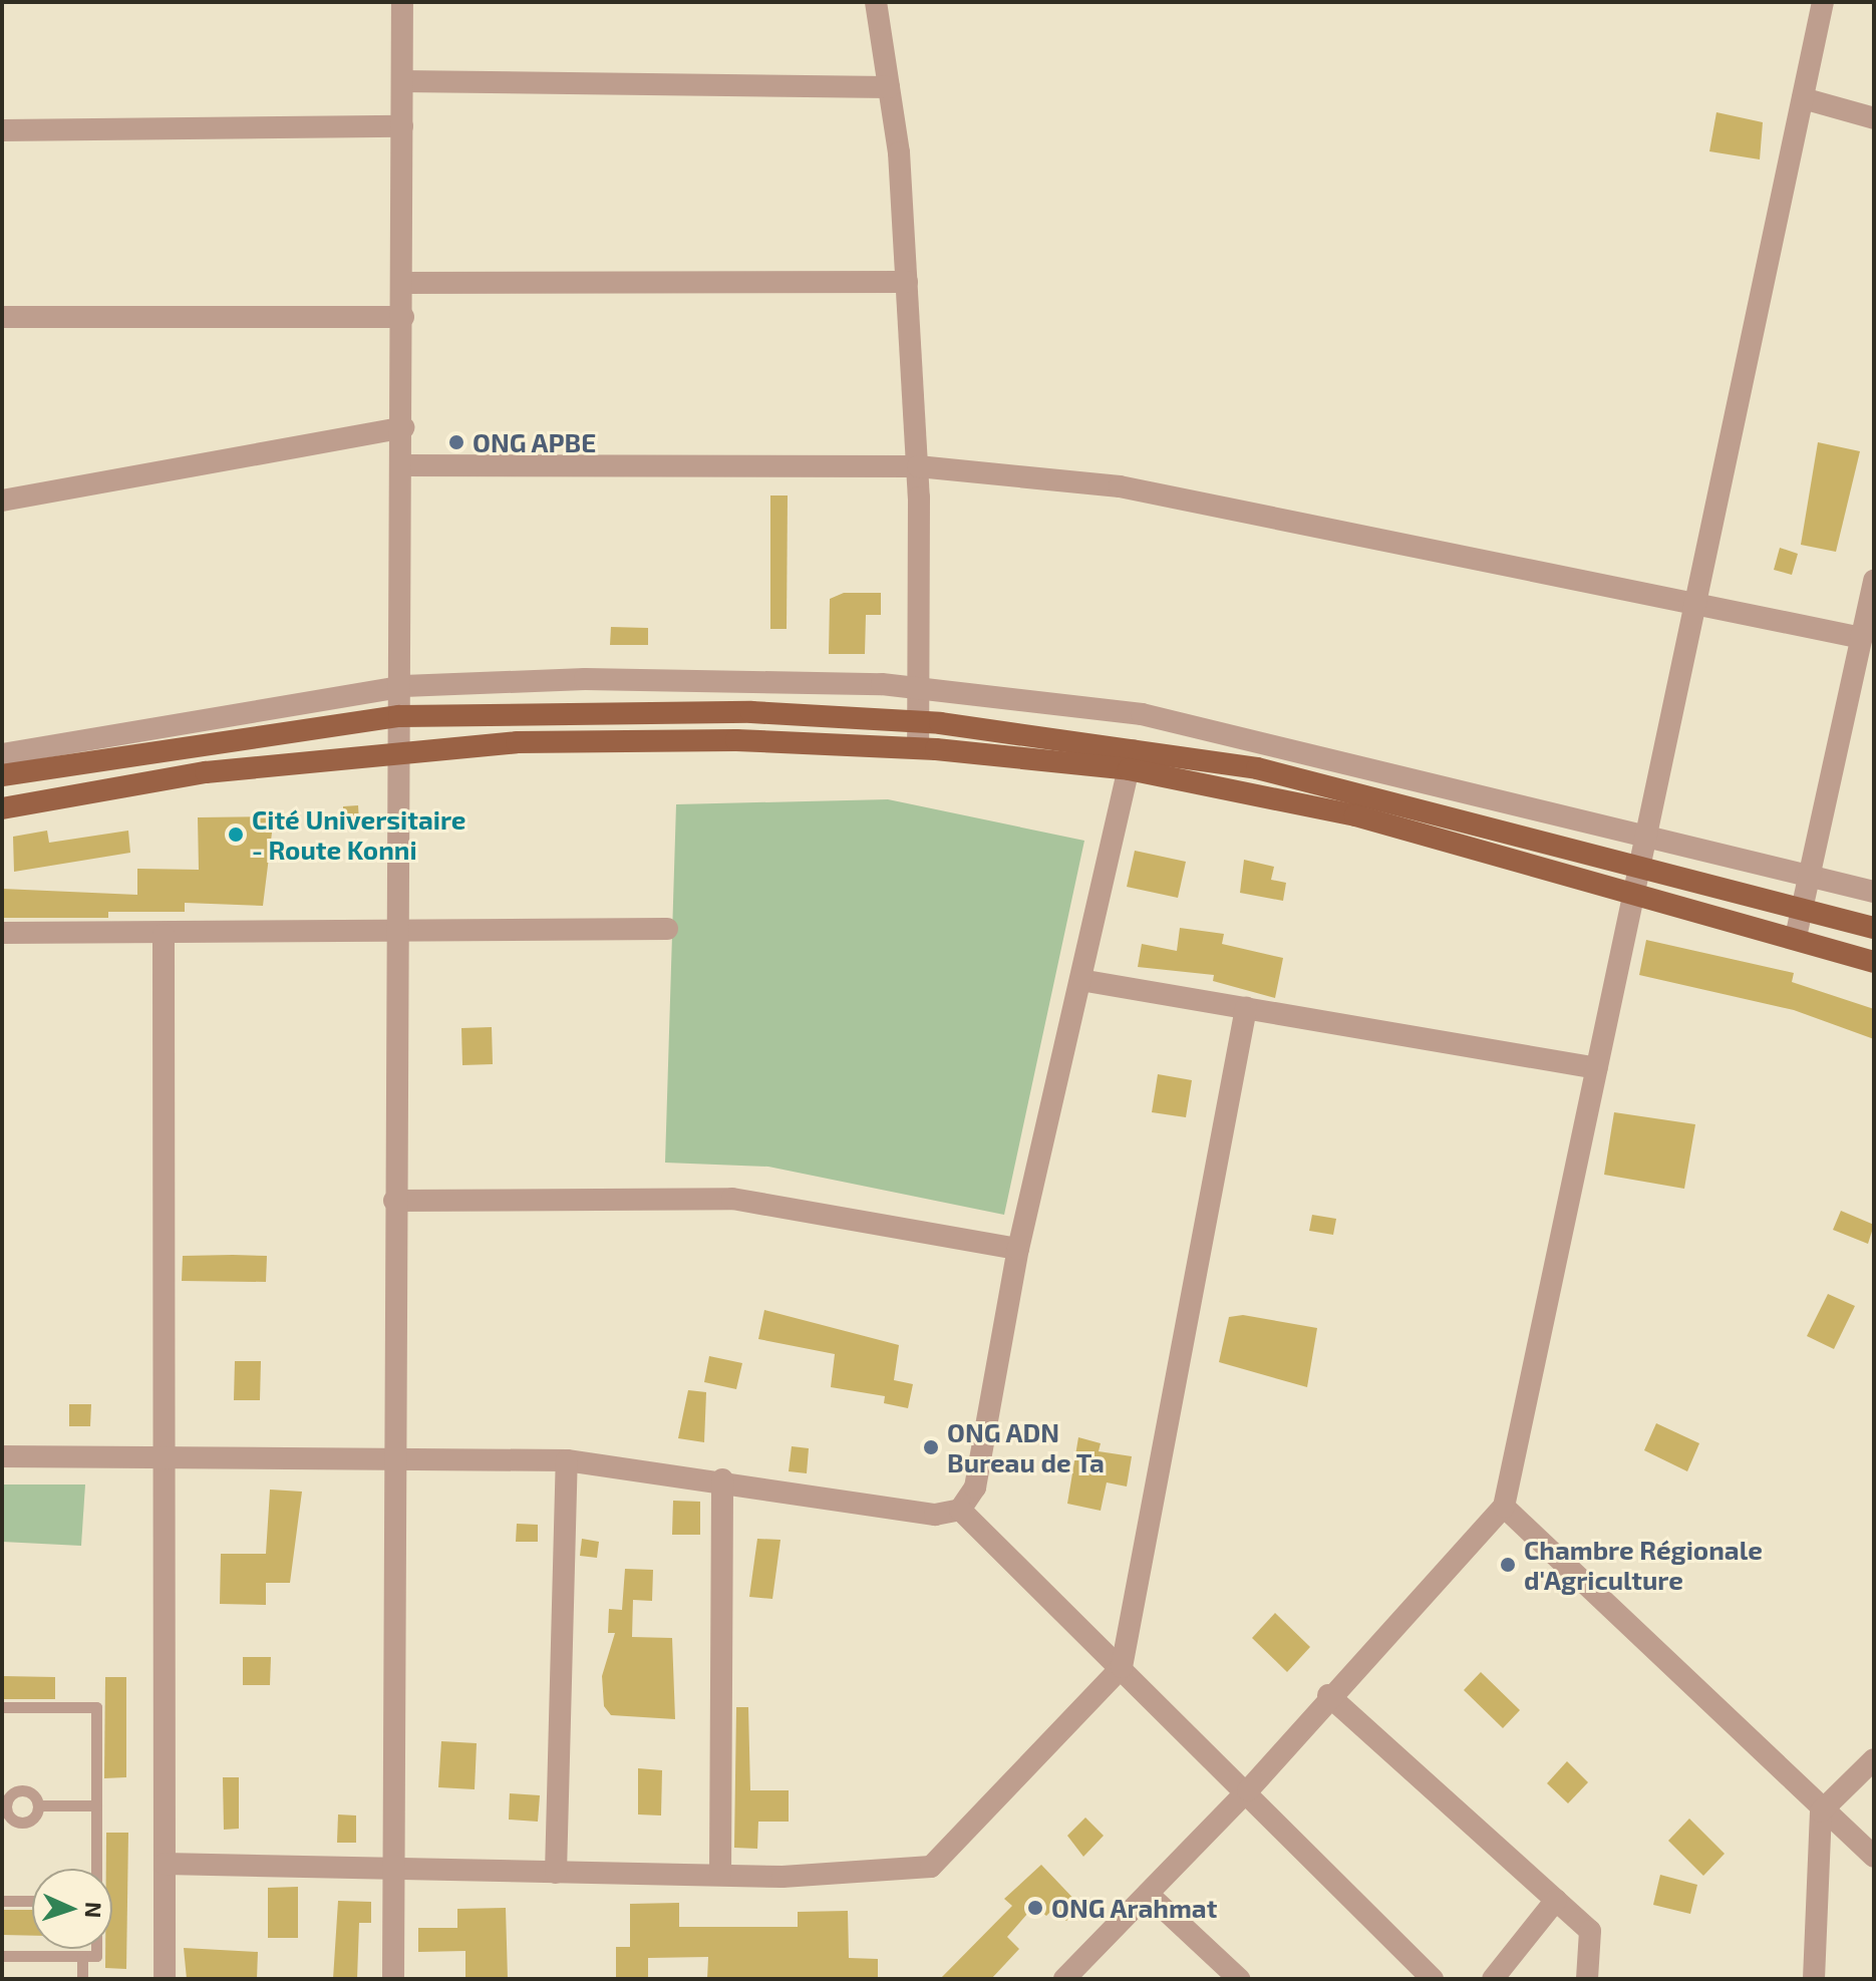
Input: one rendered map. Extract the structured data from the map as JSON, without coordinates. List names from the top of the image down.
{
  "places": [
    "ONG APBE",
    "Cité Universitaire - Route Konni",
    "ONG ADN Bureau de Ta",
    "Chambre Régionale d'Agriculture",
    "ONG Arahmat"
  ],
  "north": "right"
}
